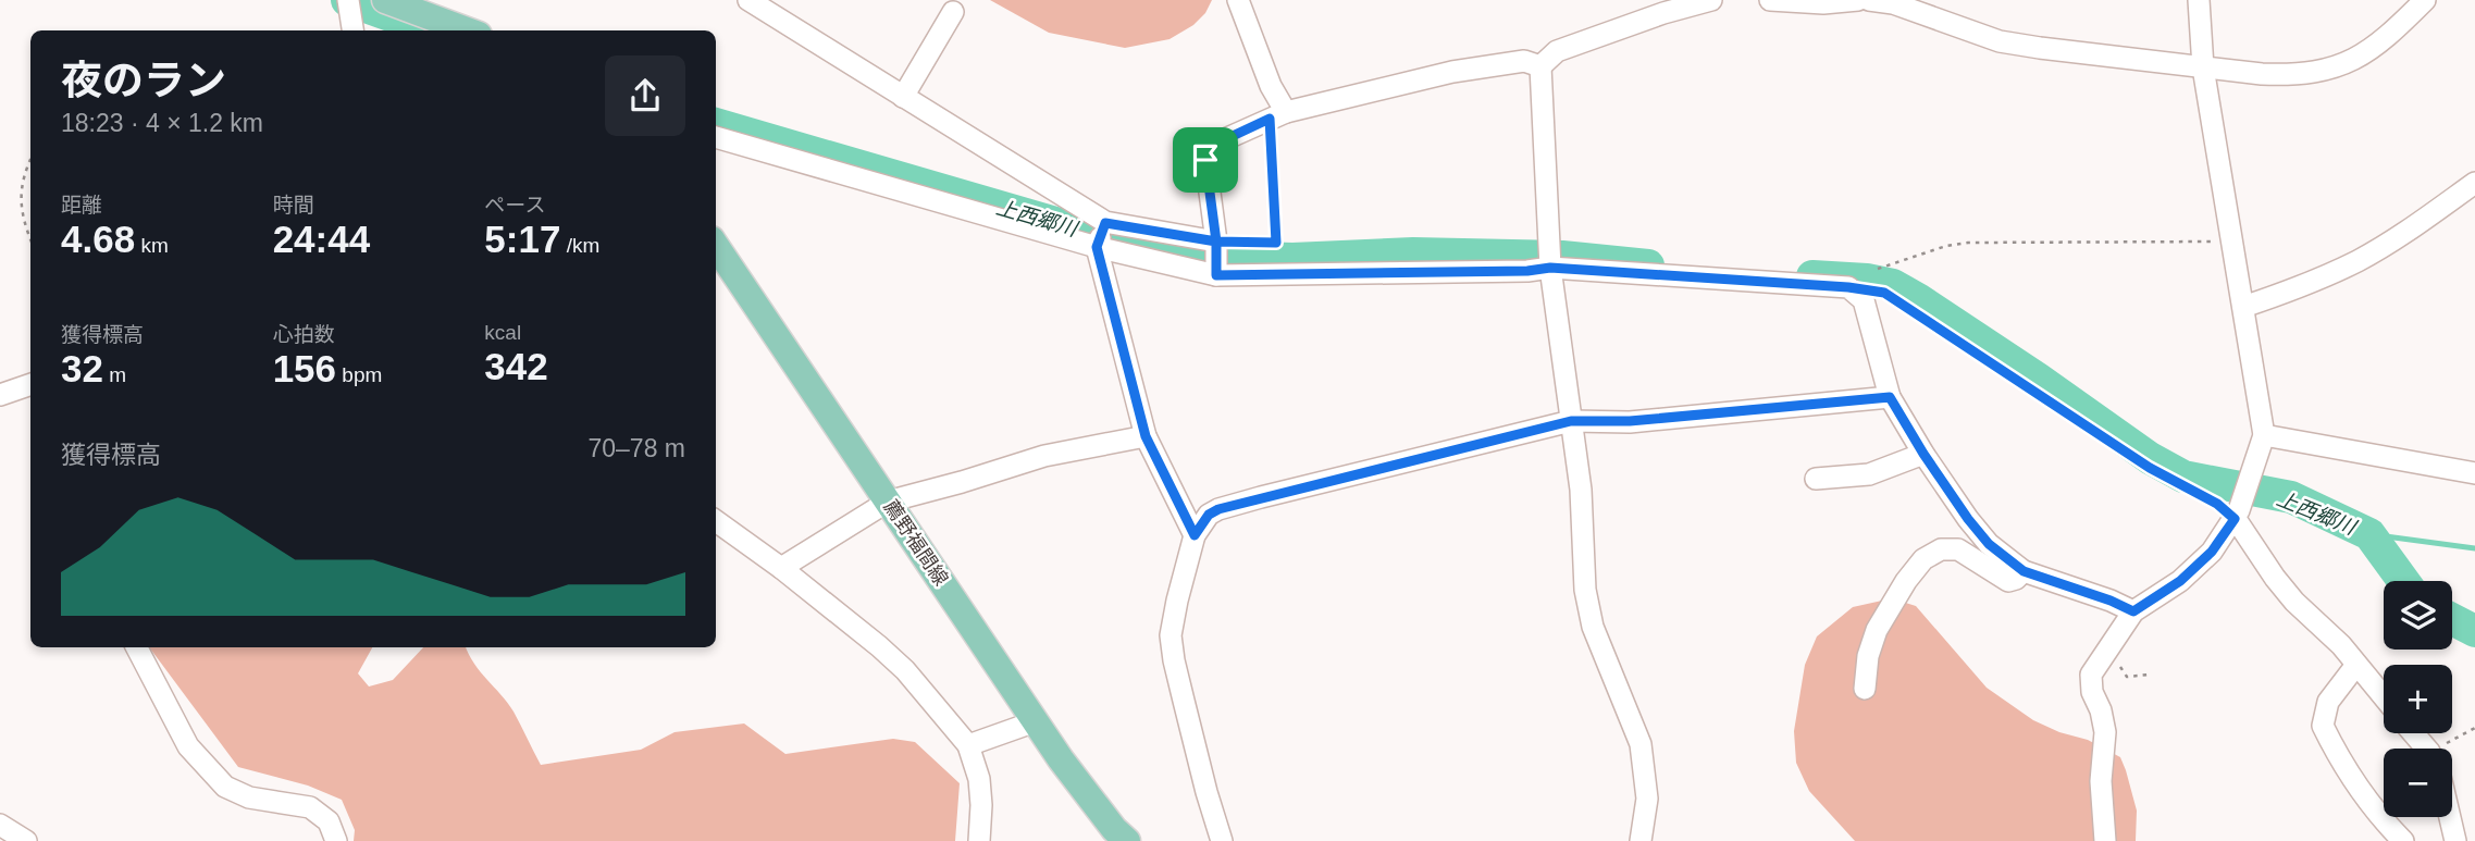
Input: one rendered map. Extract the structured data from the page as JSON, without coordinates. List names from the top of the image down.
{
  "streets": {
    "main road": ["薦野福間線"]
  },
  "water": ["上西郷川"],
  "page": {
    "heading": ["夜のラン", "18:23 · 4 × 1.2 km"],
    "stats": [
      ["距離", "4.68 km"],
      ["時間", "24:44"],
      ["ペース", "5:17 /km"],
      ["獲得標高", "32 m"],
      ["心拍数", "156 bpm"],
      ["kcal", "342"]
    ],
    "chart": ["獲得標高", "70–78 m"],
    "map_buttons": ["+", "−"]
  }
}
